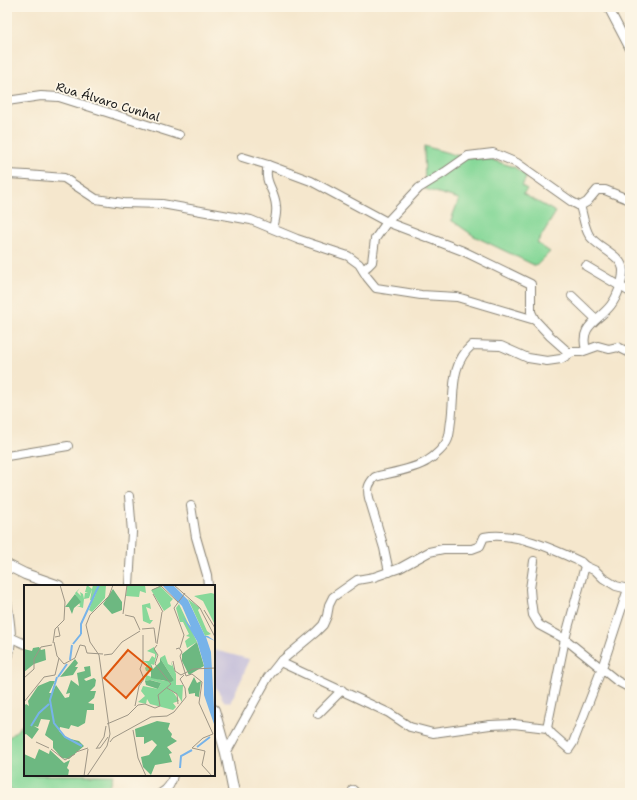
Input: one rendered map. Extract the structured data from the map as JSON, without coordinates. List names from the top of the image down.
{
  "streets": {
    "street": ["Rua Álvaro Cunhal"]
  }
}
